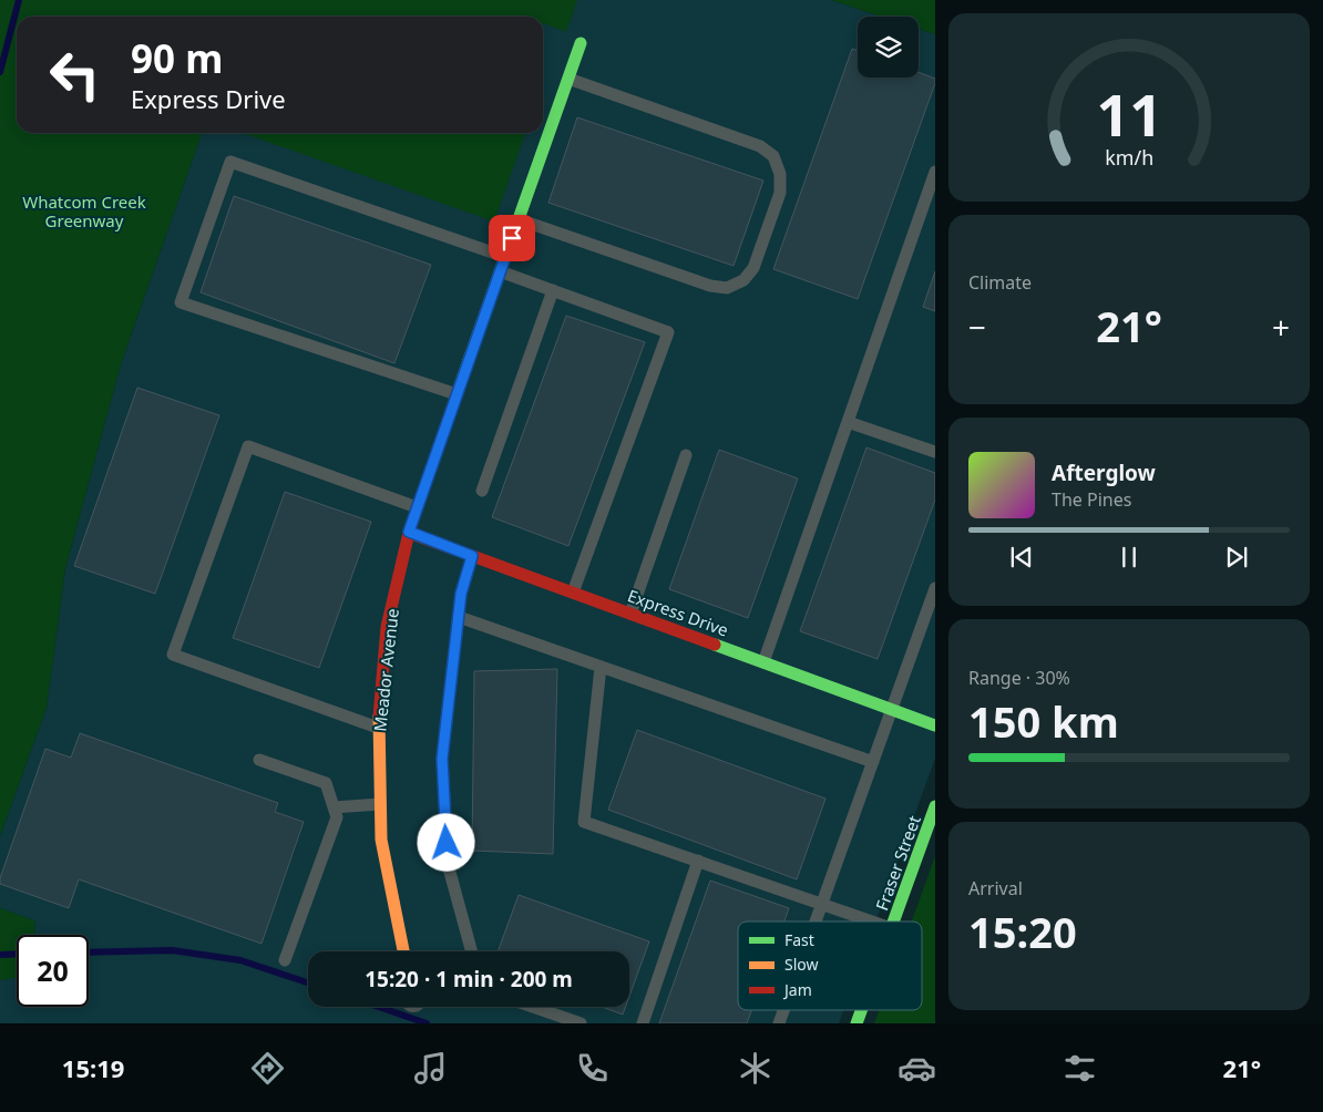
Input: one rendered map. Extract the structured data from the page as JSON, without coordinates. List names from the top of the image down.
{
  "streets": {
    "street": ["Express Drive", "Meador Avenue", "Fraser Street"]
  },
  "crossings": [
    ["Express Drive", "Meador Avenue"]
  ],
  "parks": ["Whatcom Creek Greenway"],
  "legend": ["Fast", "Slow", "Jam"],
  "page": {
    "turn": ["90 m", "Express Drive"],
    "tile": [
      "Climate",
      ["Range · 30%", "150 km"],
      ["Arrival", "15:20"]
    ],
    "heat": ["−", "21°", "+"],
    "song": ["Afterglow", "The Pines"],
    "limit": "20",
    "trip": "15:20 · 1 min · 200 m",
    "tabs": ["15:19", "21°"],
    "gauge": ["11", "km/h"]
  }
}
